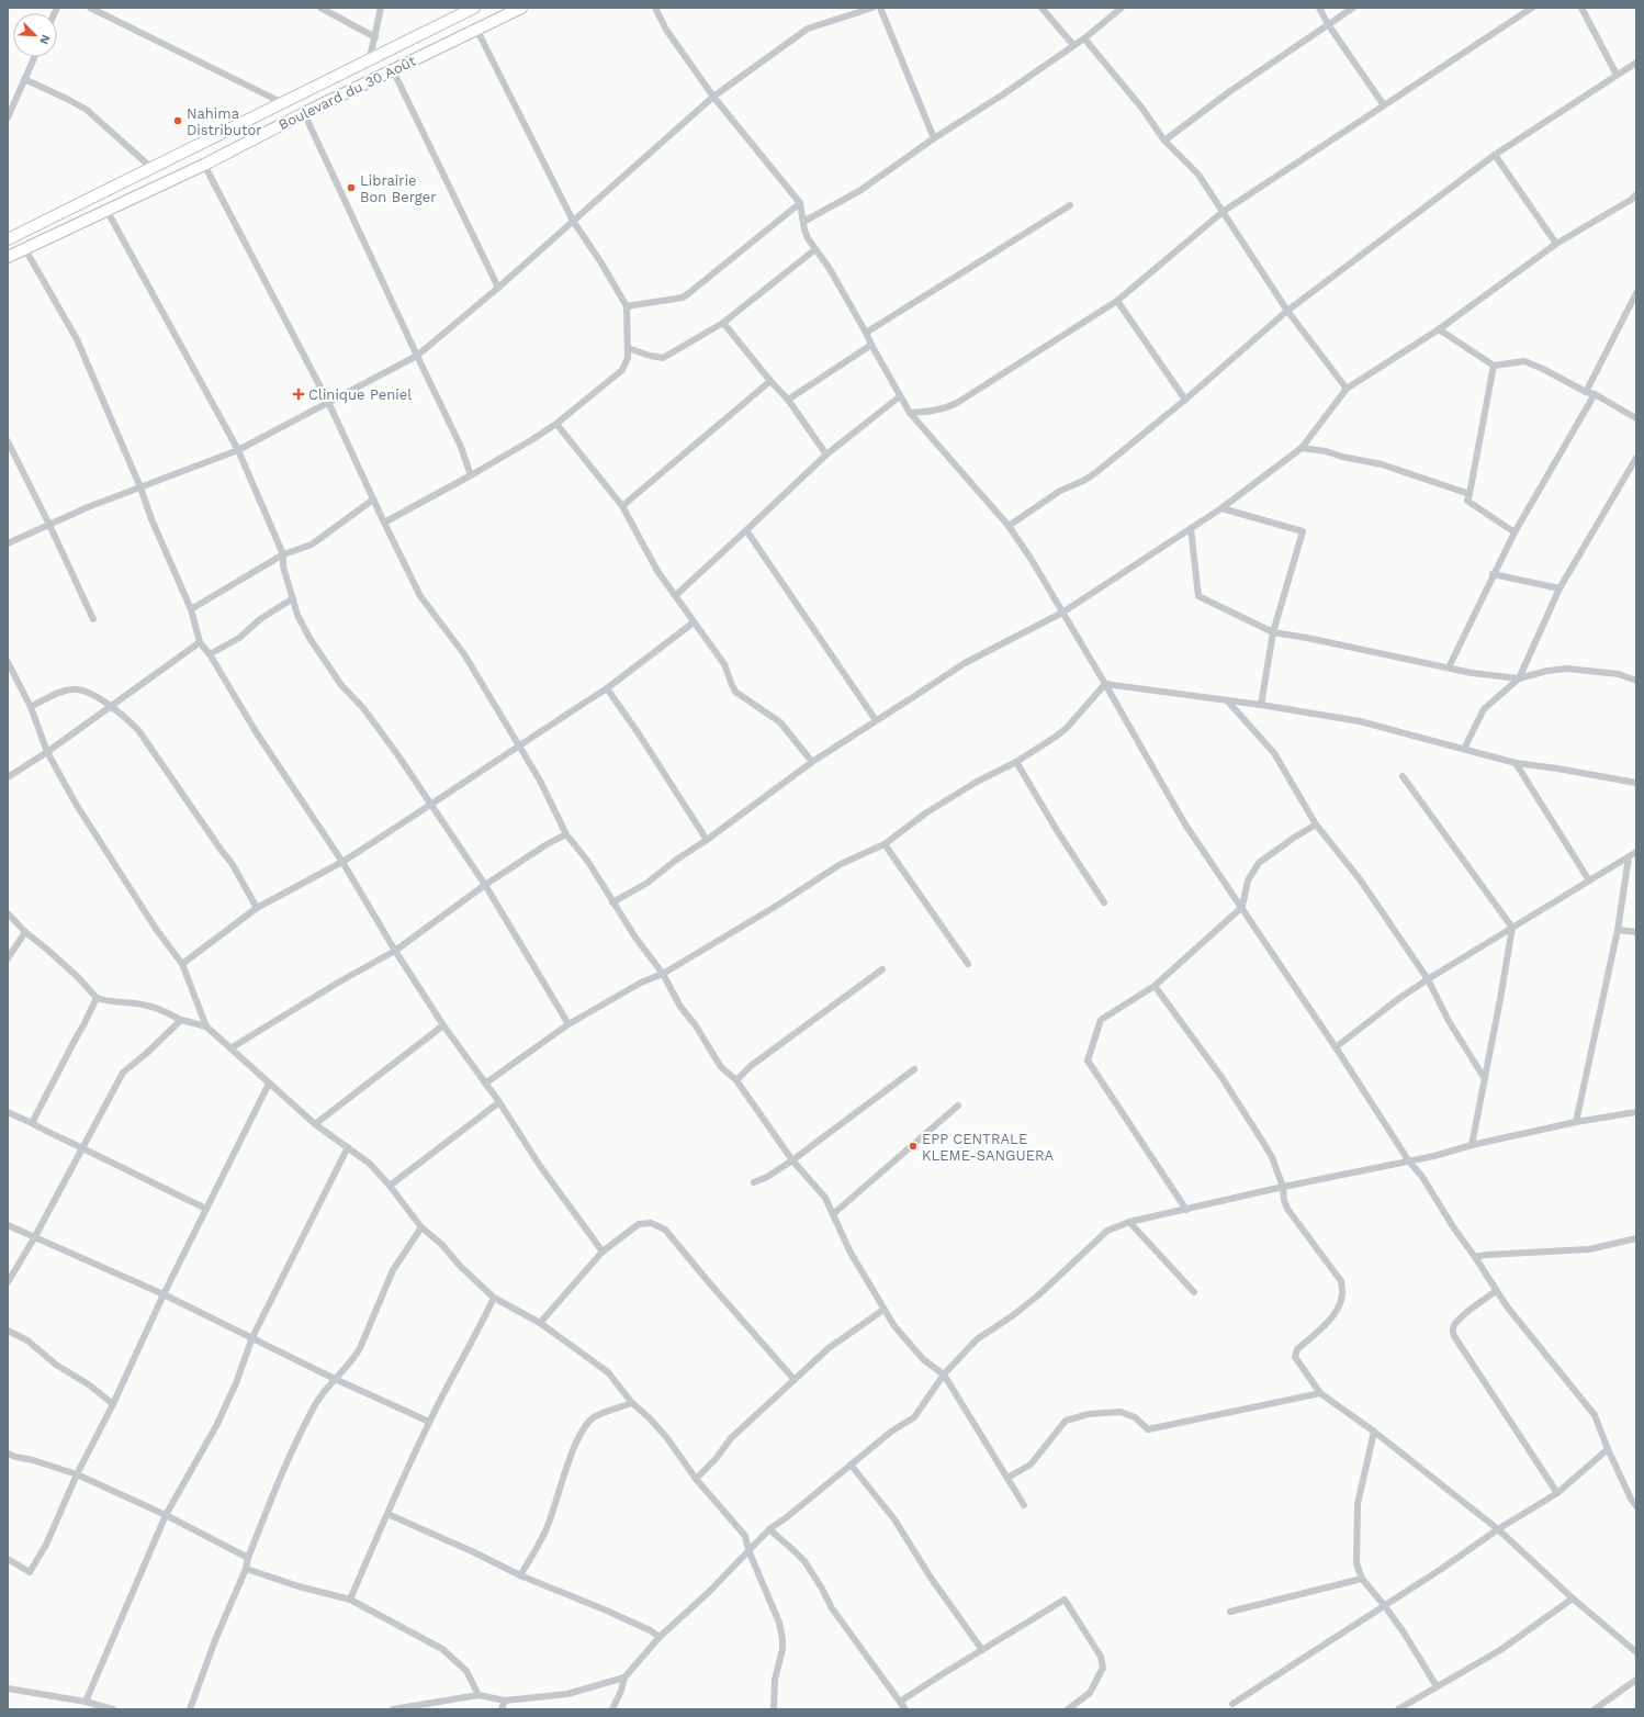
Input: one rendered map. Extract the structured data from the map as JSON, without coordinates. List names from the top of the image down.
{
  "streets": {
    "highway": ["Boulevard du 30 Août"]
  },
  "places": {
    "other": ["Nahima Distributor", "Librairie Bon Berger", "EPP CENTRALE KLEME-SANGUERA"],
    "health": ["Clinique Peniel"]
  },
  "north": "bottom right"
}
